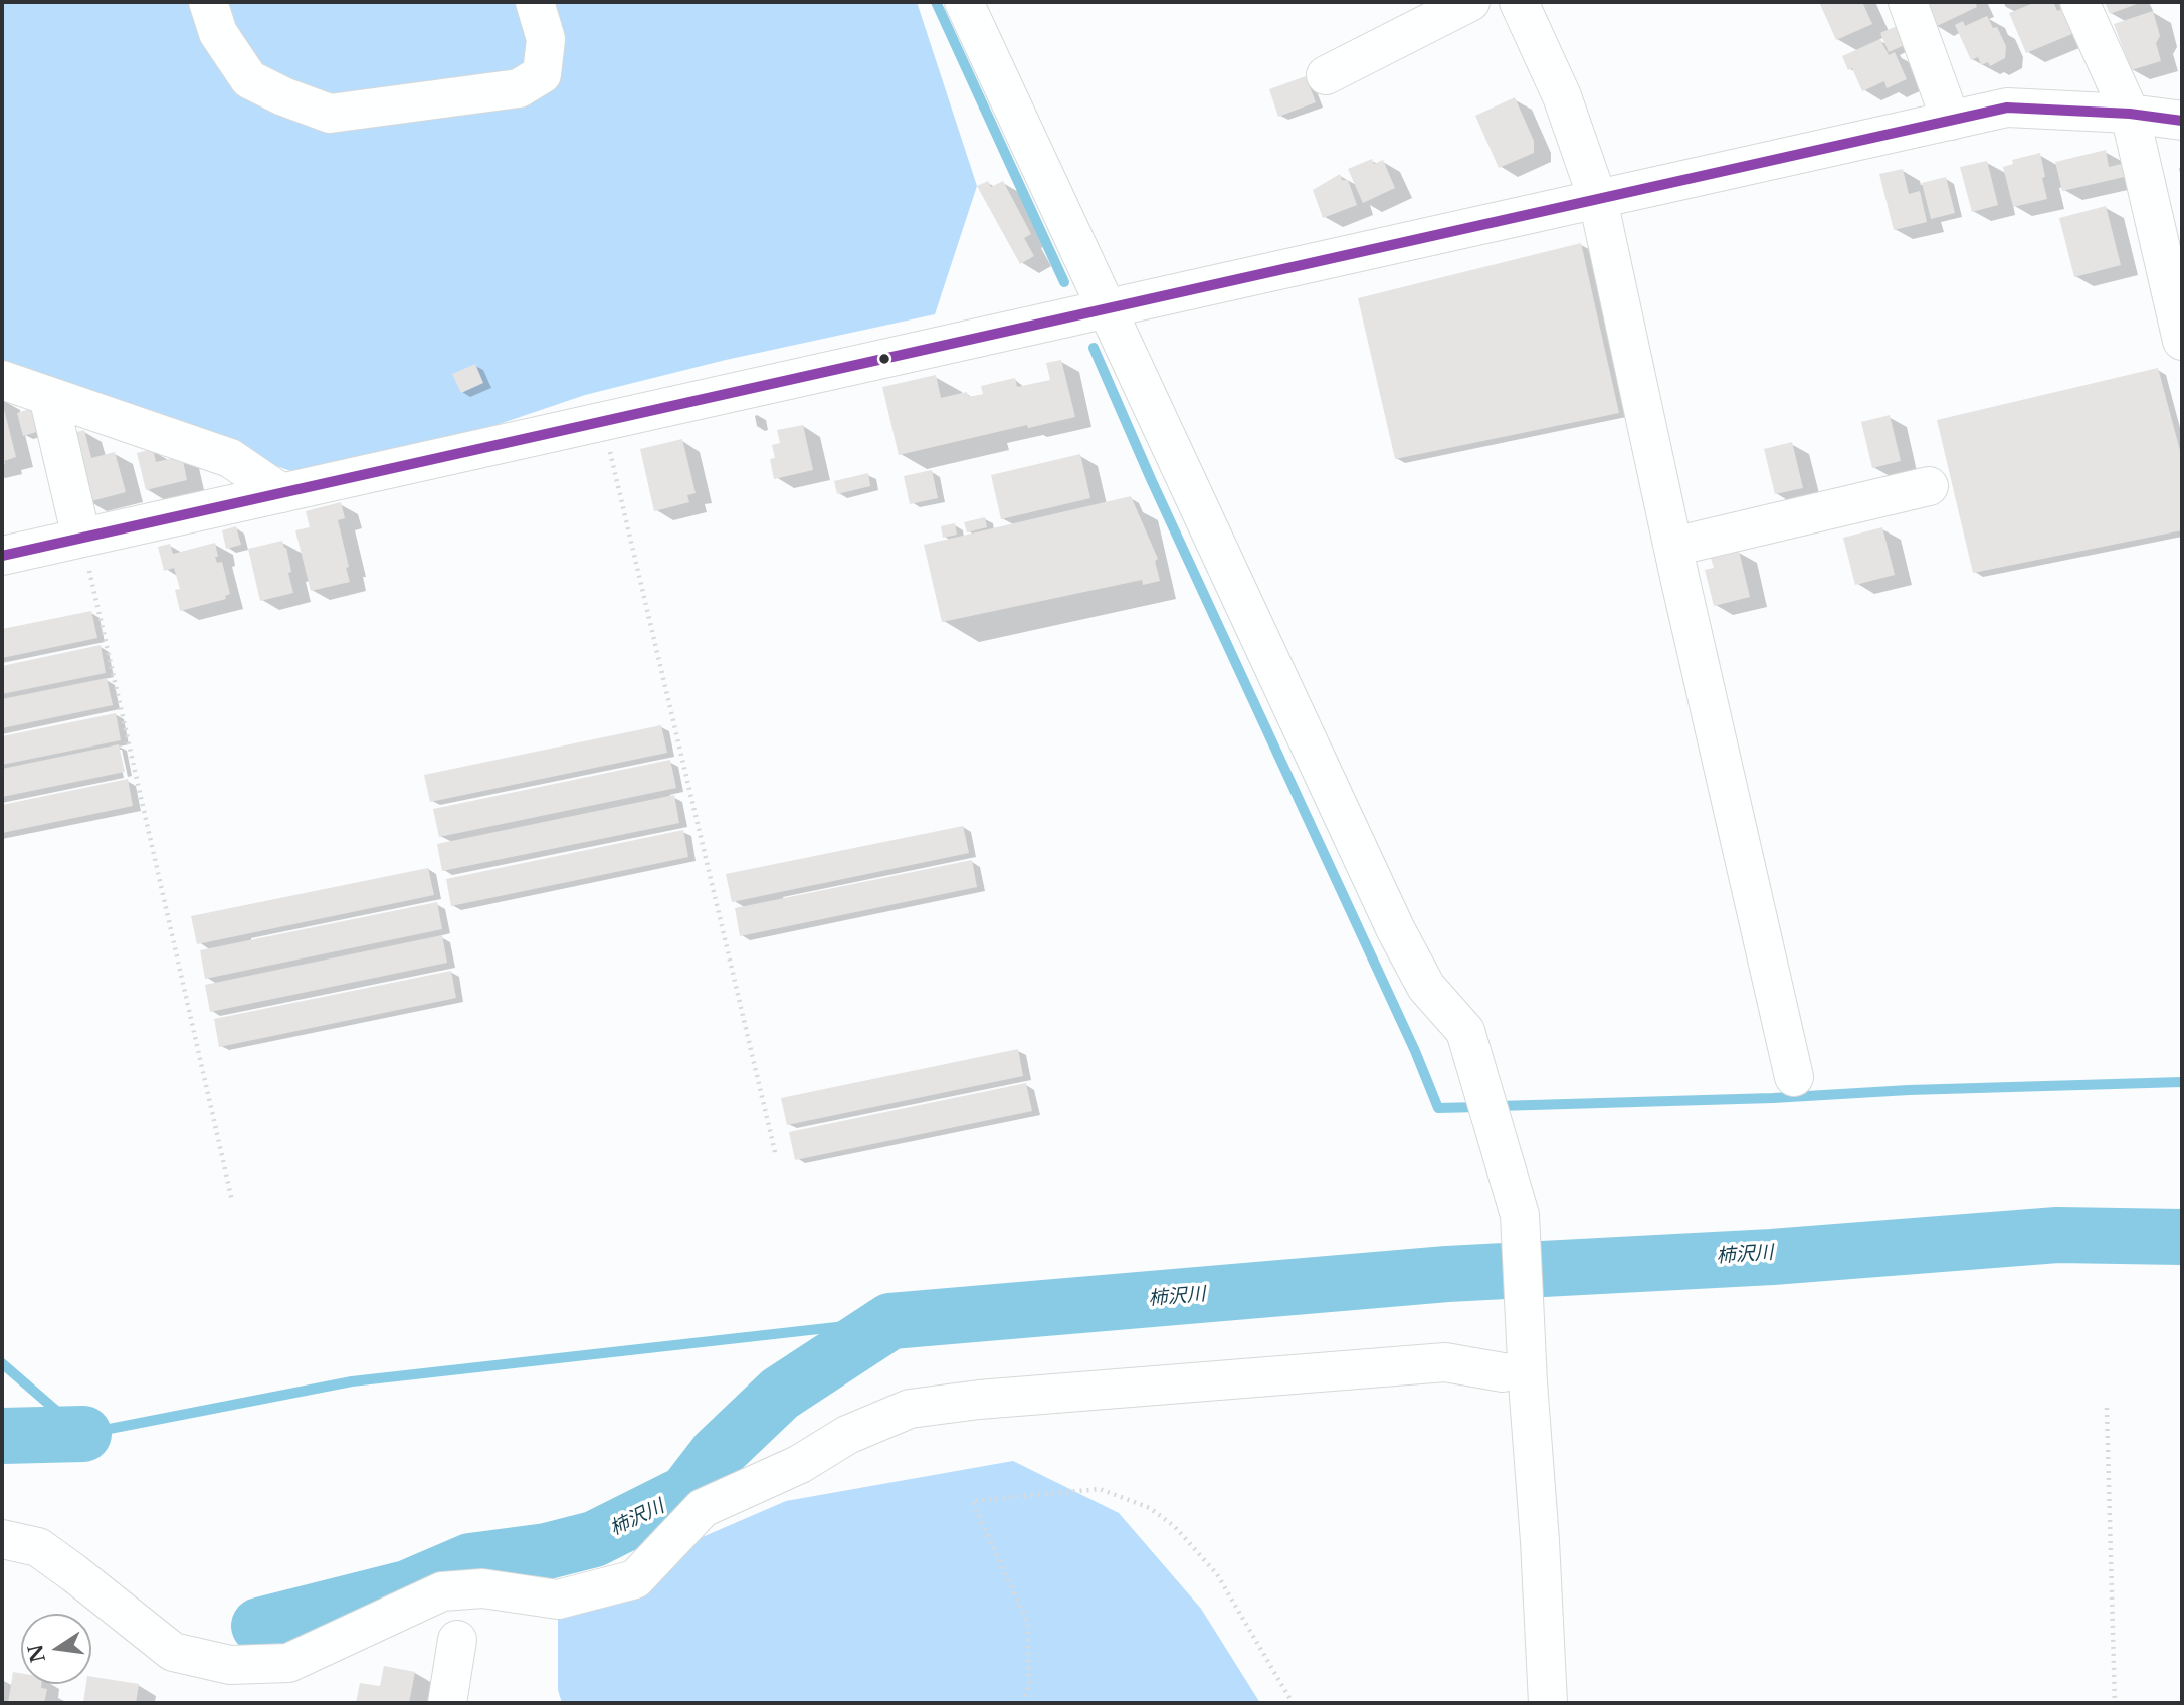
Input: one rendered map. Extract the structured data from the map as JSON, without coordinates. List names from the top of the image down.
{
  "water": ["柿沢川"],
  "north": "left"
}
